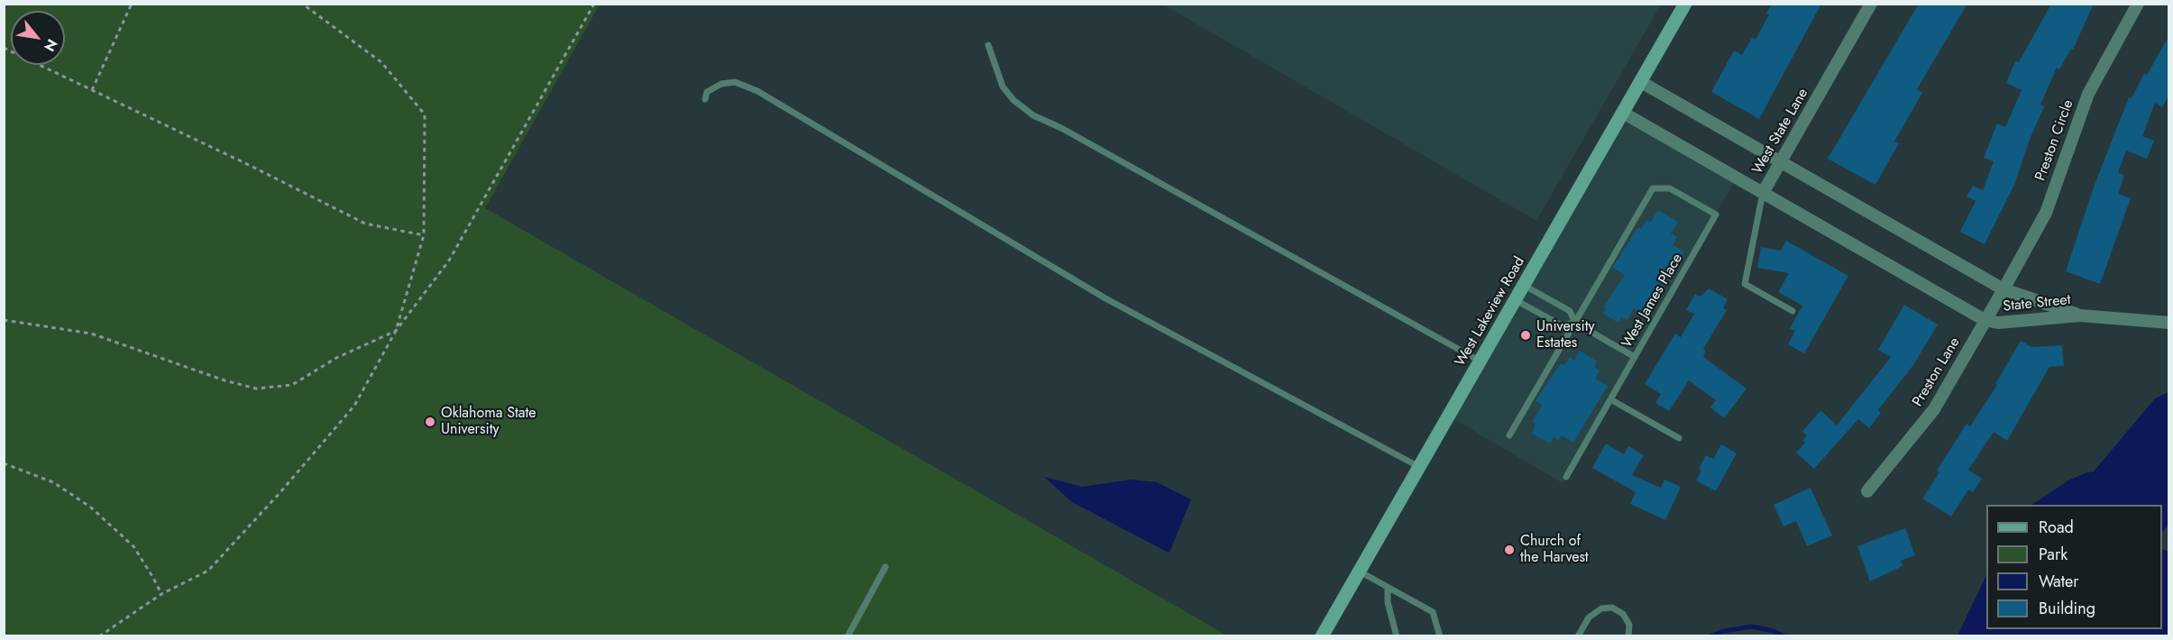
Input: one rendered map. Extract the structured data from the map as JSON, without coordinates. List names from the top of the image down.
{
  "streets": {
    "main road": ["West Lakeview Road"],
    "street": [
      "West State Lane",
      "Preston Circle",
      "State Street",
      "Preston Lane"
    ],
    "lane": ["West James Place"]
  },
  "crossings": [
    ["West State Lane", "State Street"],
    ["Preston Circle", "State Street"],
    ["Preston Circle", "Preston Lane"],
    ["State Street", "West Lakeview Road"],
    ["State Street", "Preston Lane"]
  ],
  "places": ["University Estates", "Oklahoma State University", "Church of the Harvest"],
  "legend": [
    "Road",
    "Park",
    "Water",
    "Building"
  ],
  "north": "bottom right"
}
